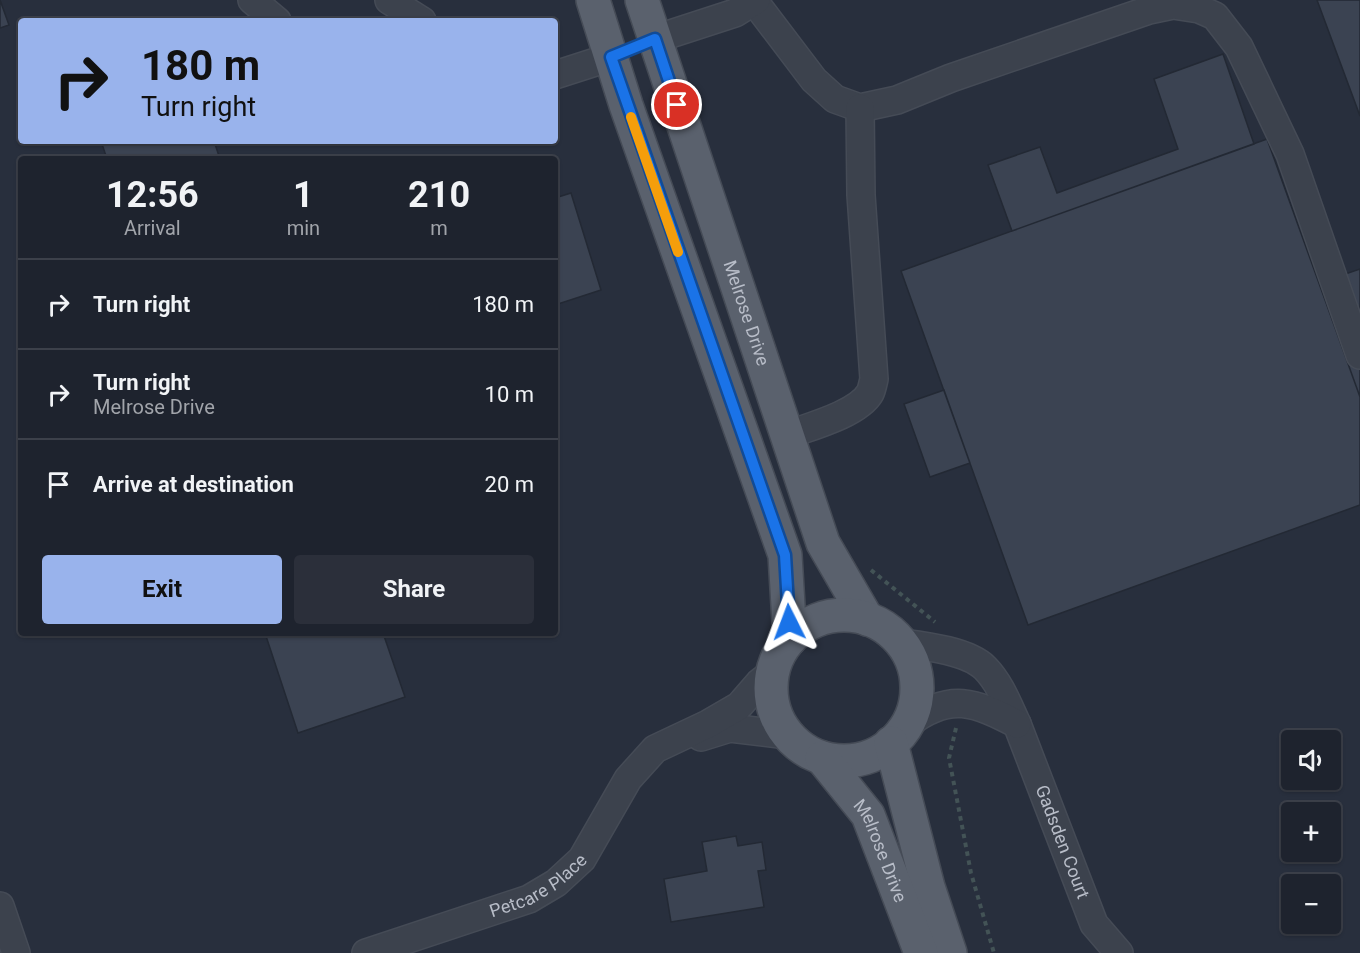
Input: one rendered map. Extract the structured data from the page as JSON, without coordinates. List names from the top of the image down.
{
  "streets": {
    "main road": ["Melrose Drive"],
    "street": ["Gadsden Court", "Petcare Place"]
  },
  "crossings": [
    ["Melrose Drive", "Gadsden Court"],
    ["Melrose Drive", "Petcare Place"],
    ["Gadsden Court", "Petcare Place"]
  ],
  "page": {
    "turn": ["180 m", "Turn right"],
    "eta": [
      "12:56",
      "Arrival",
      "1",
      "min",
      "210",
      "m"
    ],
    "list": [
      {
        "name": "Turn right",
        "value": "180 m"
      },
      {
        "name": "Turn right",
        "note": "Melrose Drive",
        "value": "10 m"
      },
      {
        "name": "Arrive at destination",
        "value": "20 m"
      }
    ],
    "buttons": ["Exit", "Share"],
    "map_buttons": ["+", "−"]
  }
}
